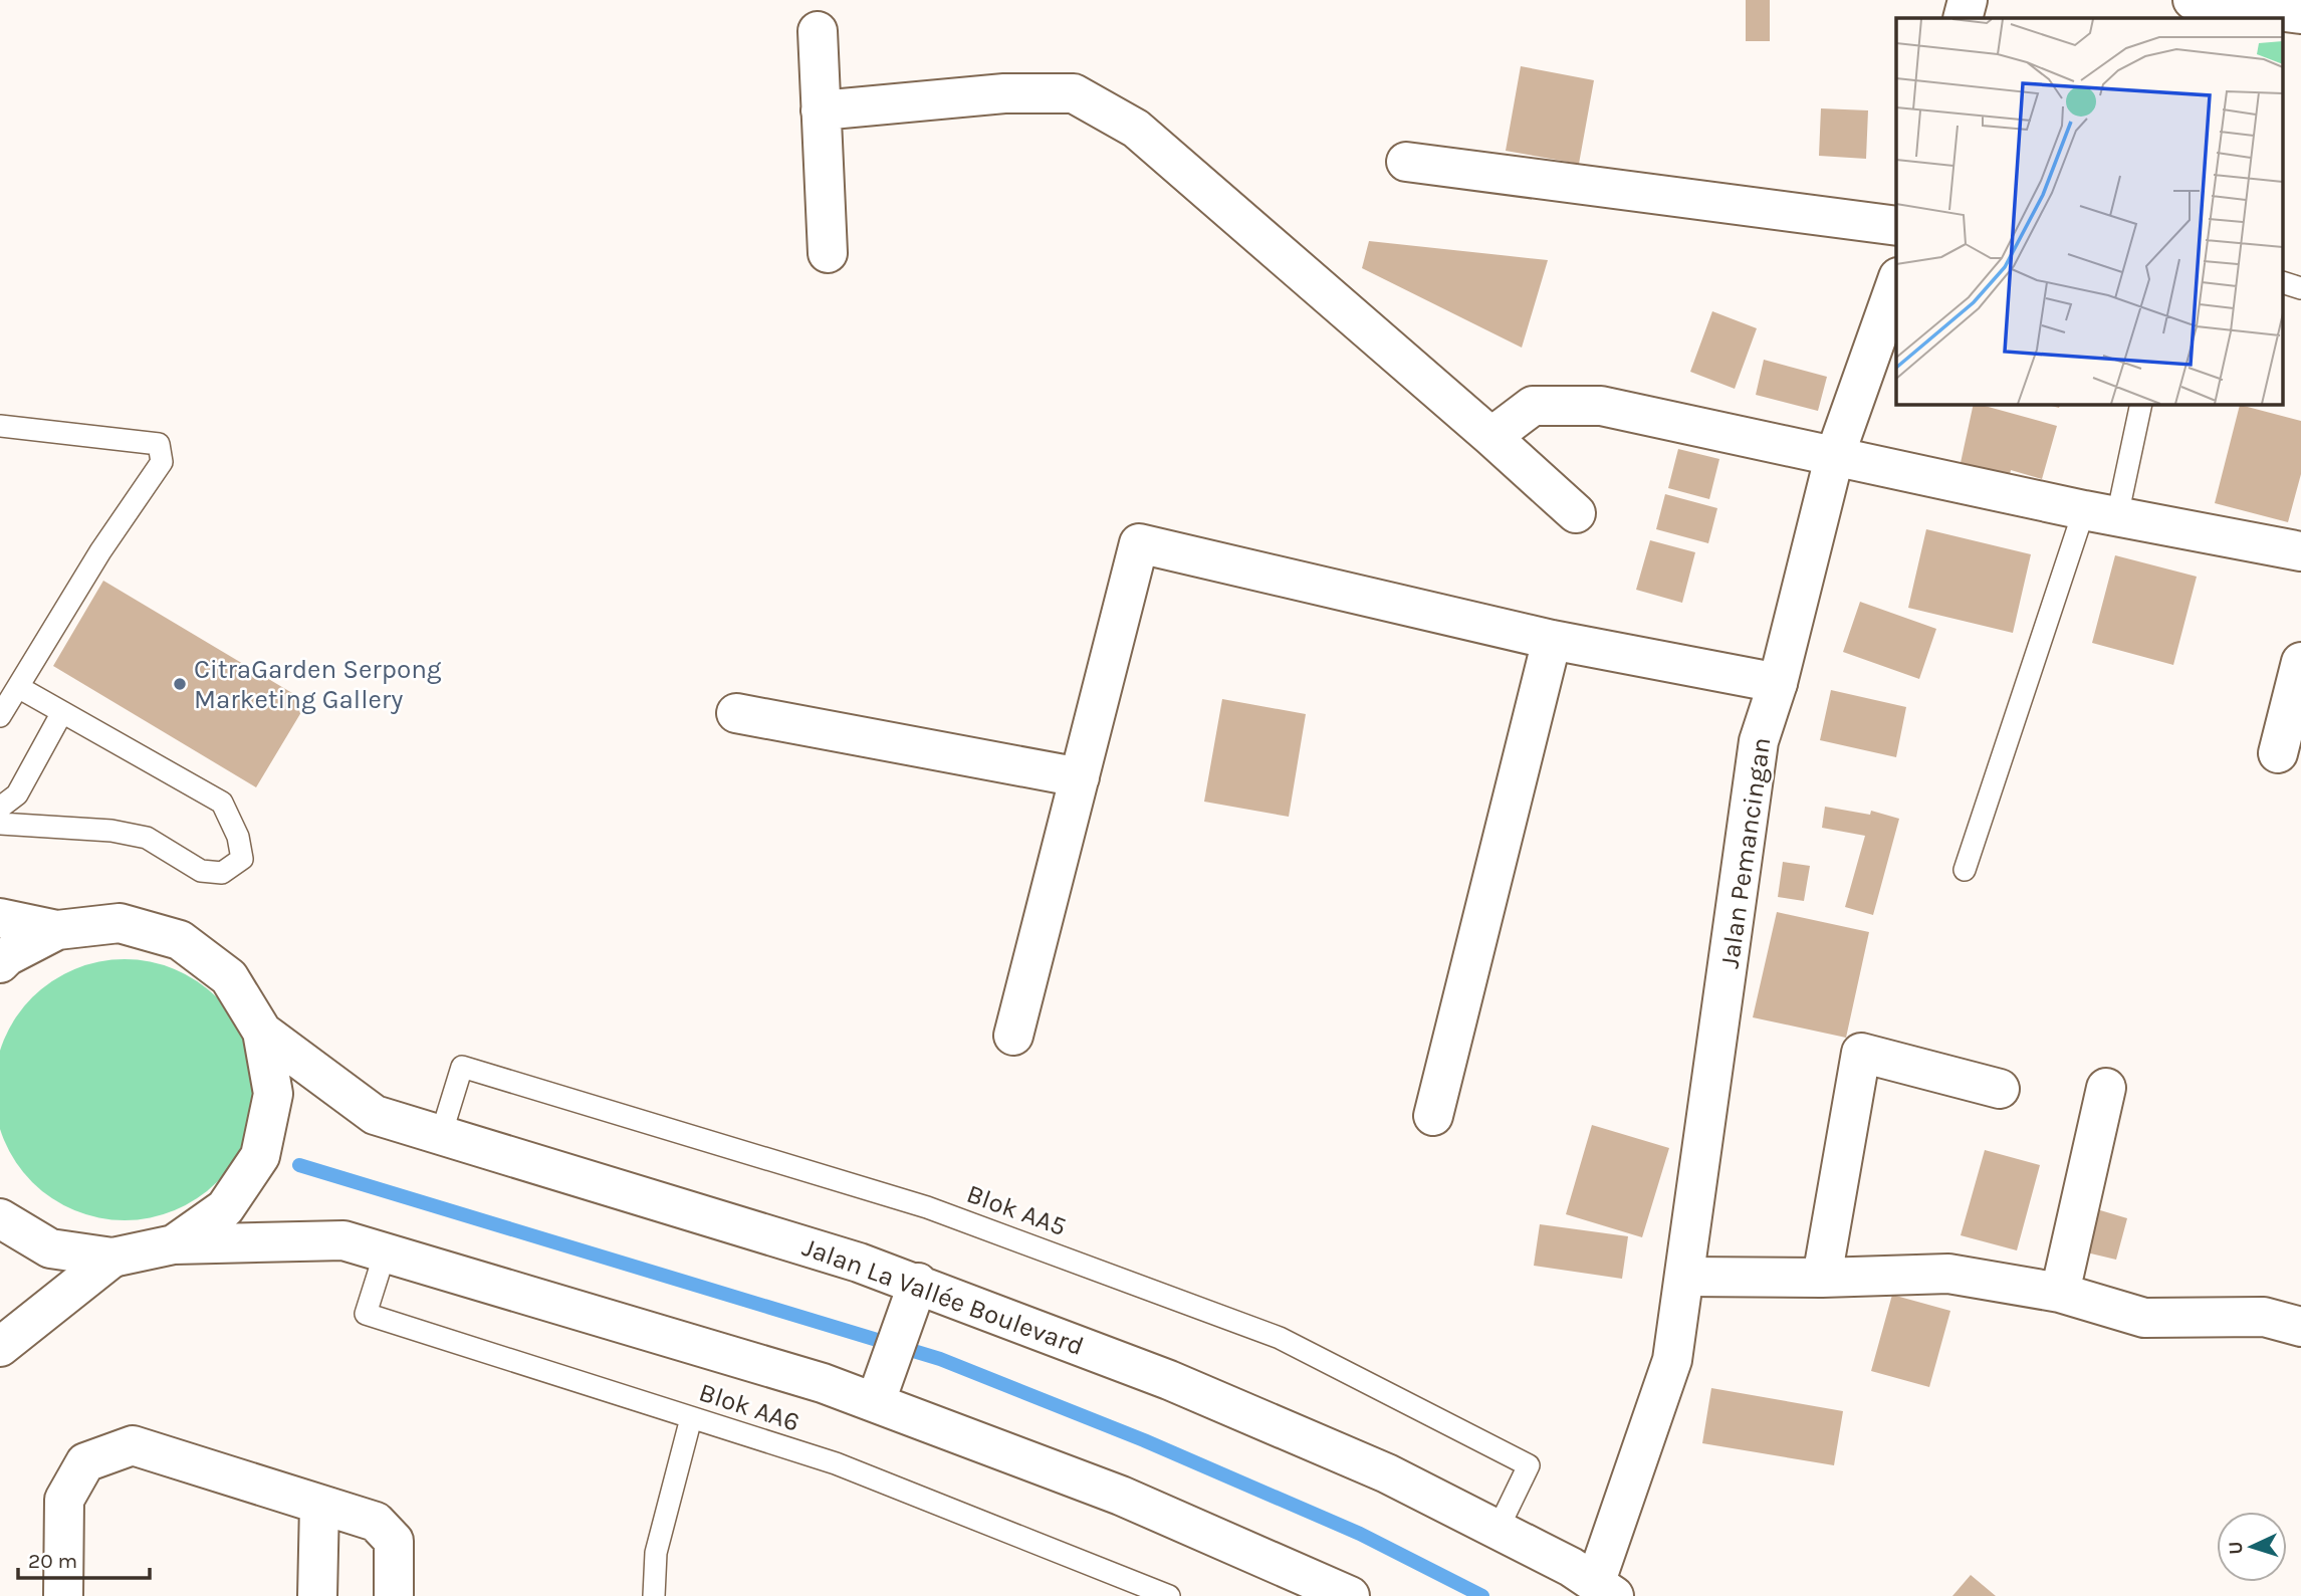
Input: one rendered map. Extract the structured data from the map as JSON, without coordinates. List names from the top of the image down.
{
  "streets": {
    "street": ["Jalan Pemancingan", "Jalan La Vallée Boulevard"],
    "lane": ["Blok AA5", "Blok AA6"]
  },
  "crossings": [
    ["Jalan Pemancingan", "Jalan La Vallée Boulevard"],
    ["Blok AA5", "Jalan La Vallée Boulevard"]
  ],
  "places": ["CitraGarden Serpong Marketing Gallery"],
  "scale_bar": "20 m",
  "north": "left"
}
